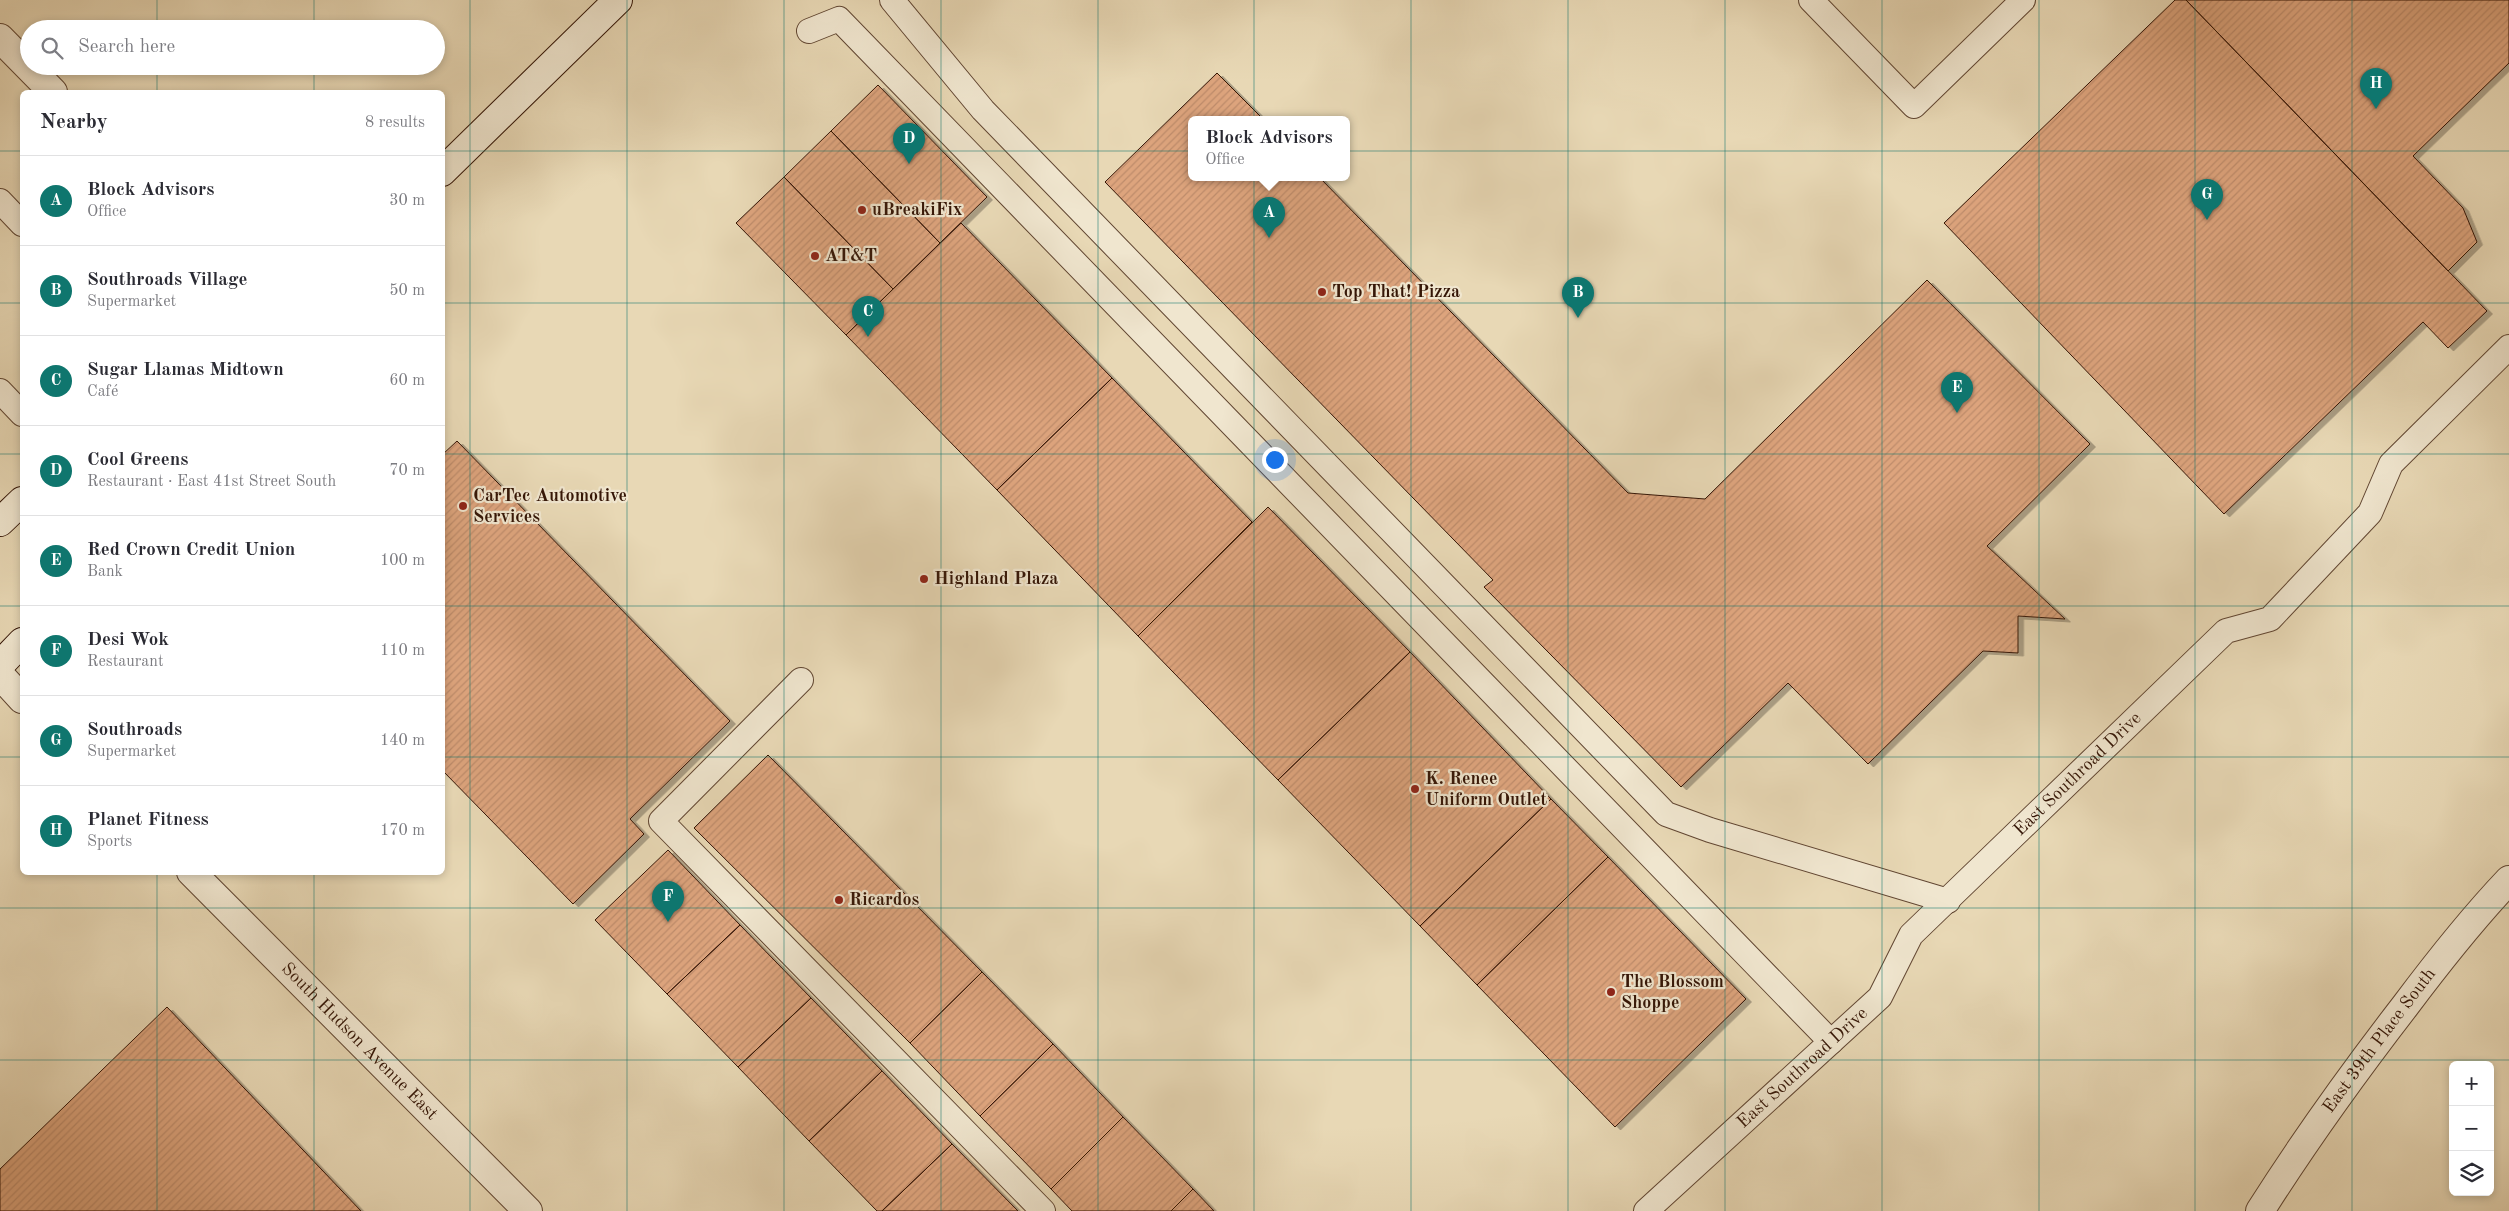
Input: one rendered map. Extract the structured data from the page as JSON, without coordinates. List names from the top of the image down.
{
  "streets": {
    "street": ["East 39th Place South", "South Hudson Avenue East"],
    "lane": ["East Southroad Drive"]
  },
  "places": [
    "uBreakiFix",
    "AT&T",
    "Top That! Pizza",
    "CarTec Automotive Services",
    "Highland Plaza",
    "K. Renee Uniform Outlet",
    "Ricardos",
    "The Blossom Shoppe"
  ],
  "page": {
    "search": "Search here",
    "pins": [
      "H",
      "D",
      "G",
      "A",
      "B",
      "C",
      "E",
      "F"
    ],
    "heading": ["Nearby", "8 results"],
    "popup": ["Block Advisors", "Office"],
    "list": [
      {
        "mark": "A",
        "name": "Block Advisors",
        "note": "Office",
        "value": "30 m"
      },
      {
        "mark": "B",
        "name": "Southroads Village",
        "note": "Supermarket",
        "value": "50 m"
      },
      {
        "mark": "C",
        "name": "Sugar Llamas Midtown",
        "note": "Café",
        "value": "60 m"
      },
      {
        "mark": "D",
        "name": "Cool Greens",
        "note": "Restaurant · East 41st Street South",
        "value": "70 m"
      },
      {
        "mark": "E",
        "name": "Red Crown Credit Union",
        "note": "Bank",
        "value": "100 m"
      },
      {
        "mark": "F",
        "name": "Desi Wok",
        "note": "Restaurant",
        "value": "110 m"
      },
      {
        "mark": "G",
        "name": "Southroads",
        "note": "Supermarket",
        "value": "140 m"
      },
      {
        "mark": "H",
        "name": "Planet Fitness",
        "note": "Sports",
        "value": "170 m"
      }
    ],
    "map_buttons": ["+", "−"]
  }
}
